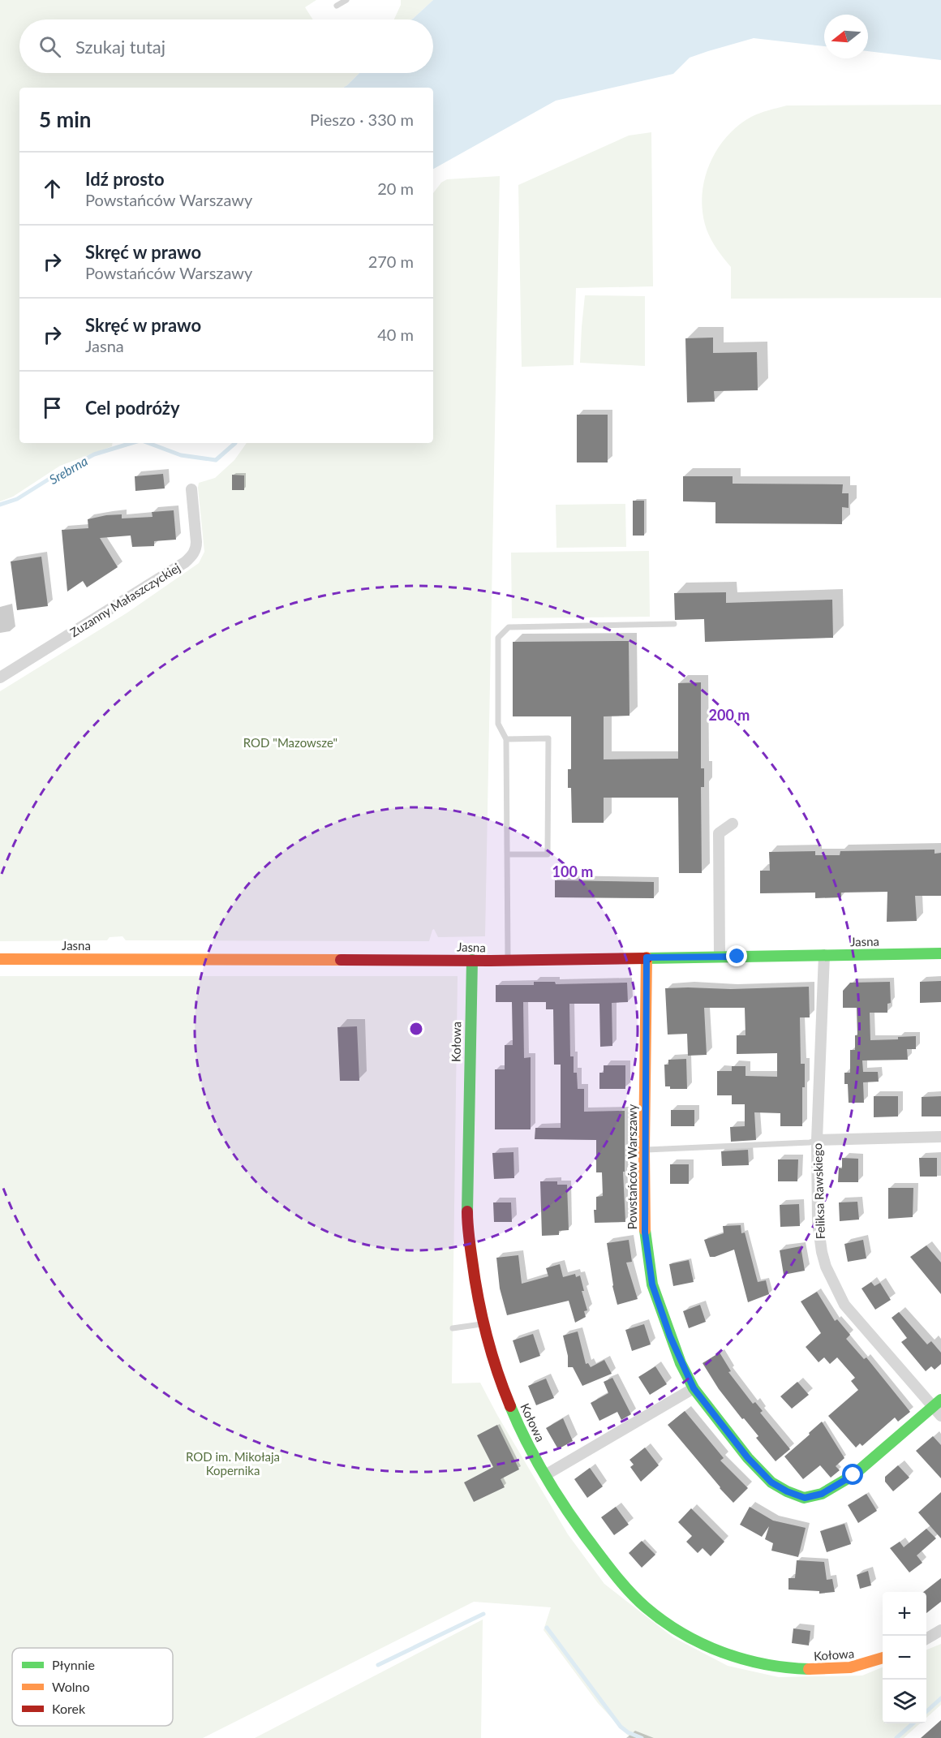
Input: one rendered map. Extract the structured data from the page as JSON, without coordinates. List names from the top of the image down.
{
  "streets": {
    "street": [
      "Zuzanny Małaszczyckiej",
      "Jasna",
      "Kołowa",
      "Powstańców Warszawy",
      "Feliksa Rawskiego"
    ]
  },
  "crossings": [
    ["Jasna", "Kołowa"],
    ["Jasna", "Powstańców Warszawy"],
    ["Jasna", "Feliksa Rawskiego"],
    ["Powstańców Warszawy", "Feliksa Rawskiego"]
  ],
  "water": ["Srebrna"],
  "parks": ["ROD \"Mazowsze\"", "ROD im. Mikołaja Kopernika"],
  "legend": ["Płynnie", "Wolno", "Korek"],
  "north": "left",
  "page": {
    "search": "Szukaj tutaj",
    "heading": ["5 min", "Pieszo · 330 m"],
    "list": [
      ["Idź prosto", "Powstańców Warszawy", "20 m"],
      ["Skręć w prawo", "Powstańców Warszawy", "270 m"],
      ["Skręć w prawo", "Jasna", "40 m"],
      "Cel podróży"
    ],
    "map_buttons": ["+", "−"]
  },
  "rings": ["200 m", "100 m"]
}
